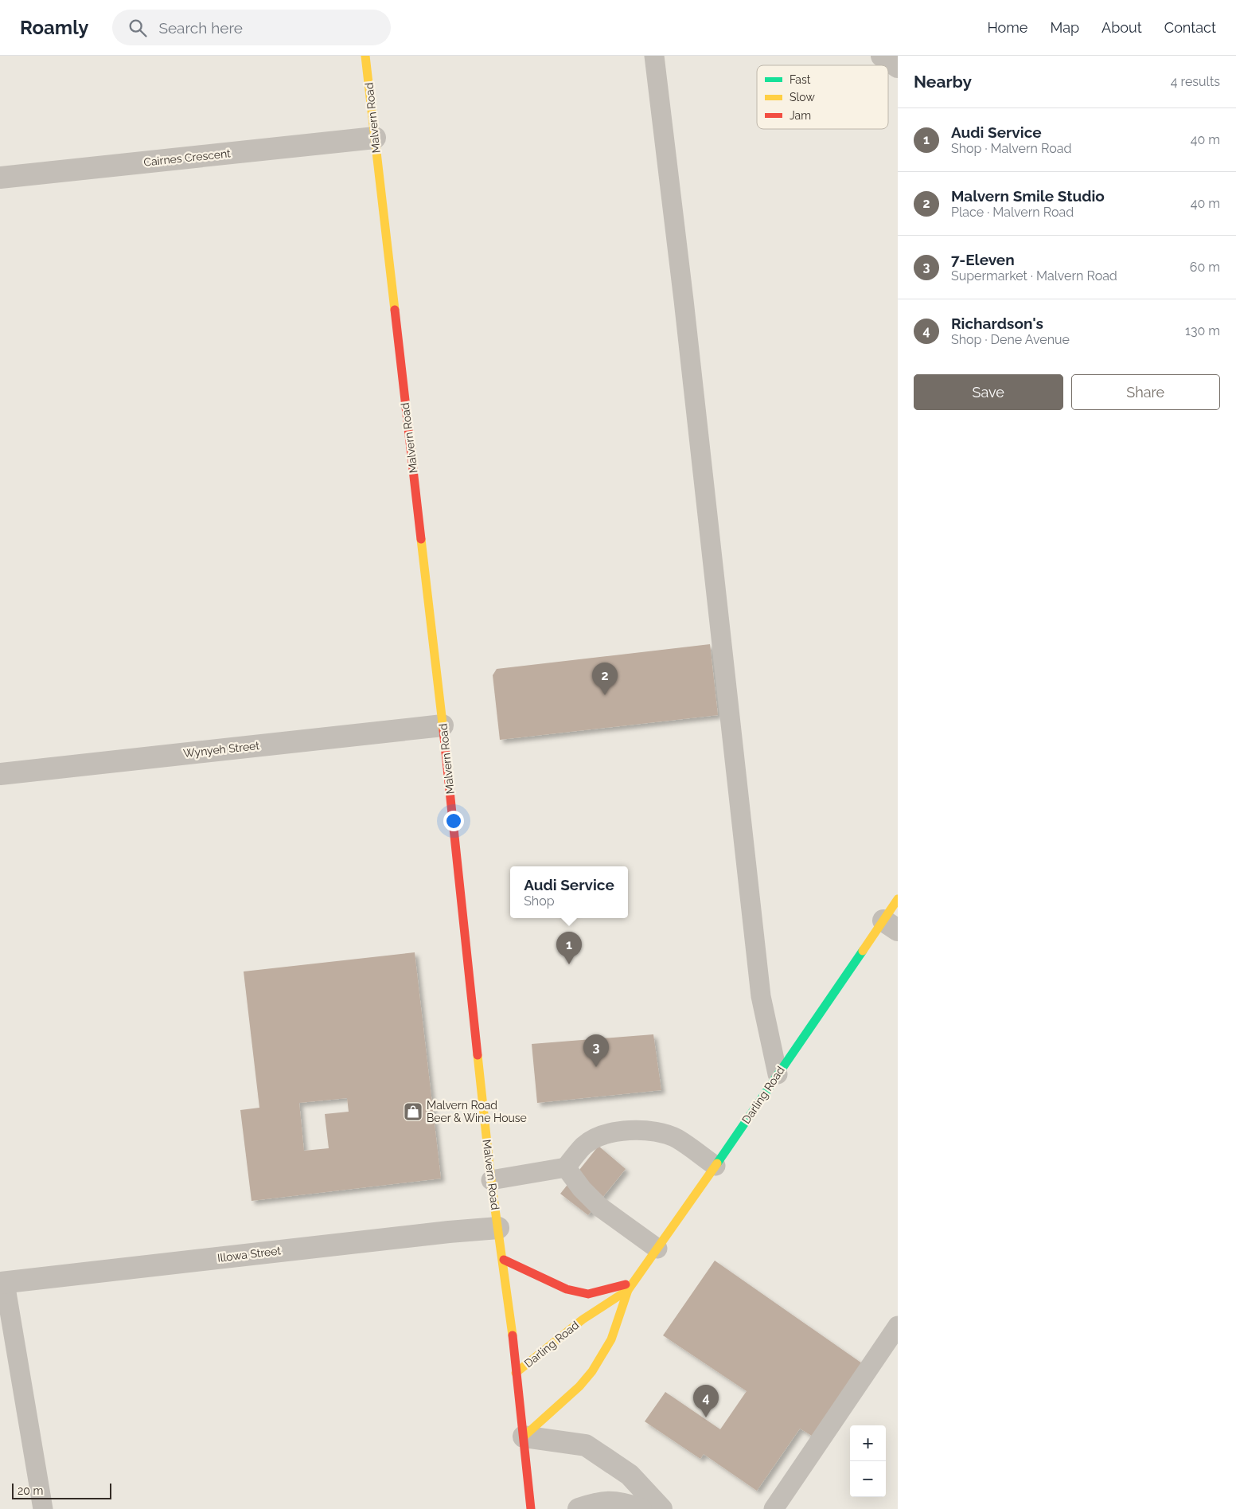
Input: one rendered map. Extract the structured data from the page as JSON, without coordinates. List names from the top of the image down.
{
  "streets": {
    "main road": ["Malvern Road", "Darling Road"],
    "street": ["Cairnes Crescent", "Wynyeh Street", "Illowa Street"]
  },
  "crossings": [
    ["Malvern Road", "Cairnes Crescent"],
    ["Malvern Road", "Wynyeh Street"],
    ["Malvern Road", "Darling Road"],
    ["Malvern Road", "Illowa Street"]
  ],
  "places": {
    "shop": ["Malvern Road Beer & Wine House"]
  },
  "legend": ["Fast", "Slow", "Jam"],
  "scale_bar": "20 m",
  "page": {
    "header": "Roamly",
    "search": "Search here",
    "nav": [
      "Home",
      "Map",
      "About",
      "Contact"
    ],
    "heading": ["Nearby", "4 results"],
    "list": [
      {
        "mark": "1",
        "name": "Audi Service",
        "note": "Shop · Malvern Road",
        "value": "40 m"
      },
      {
        "mark": "2",
        "name": "Malvern Smile Studio",
        "note": "Place · Malvern Road",
        "value": "40 m"
      },
      {
        "mark": "3",
        "name": "7-Eleven",
        "note": "Supermarket · Malvern Road",
        "value": "60 m"
      },
      {
        "mark": "4",
        "name": "Richardson's",
        "note": "Shop · Dene Avenue",
        "value": "130 m"
      }
    ],
    "buttons": ["Save", "Share"],
    "pins": [
      "2",
      "1",
      "3",
      "4"
    ],
    "popup": ["Audi Service", "Shop"],
    "map_buttons": ["+", "−"],
    "scale": "20 m"
  }
}
